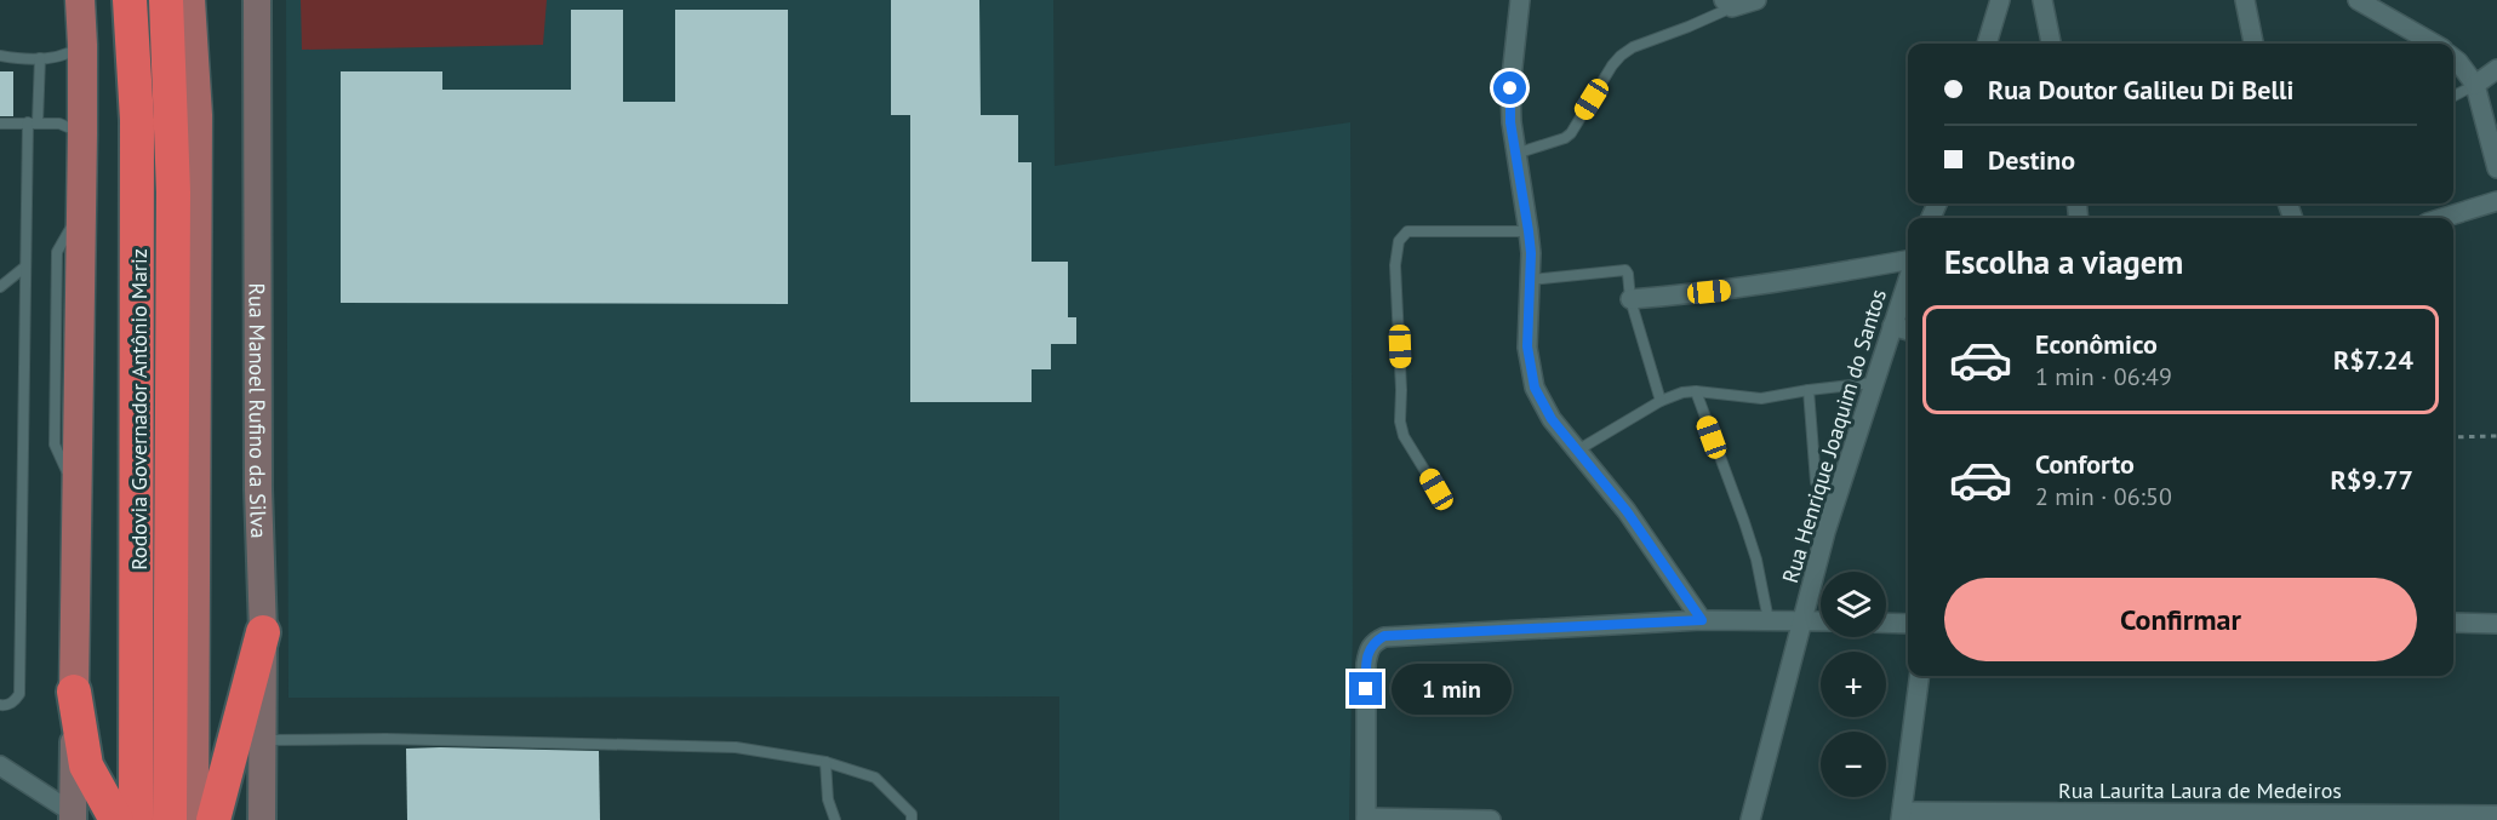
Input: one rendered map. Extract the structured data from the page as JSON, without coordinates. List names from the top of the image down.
{
  "streets": {
    "highway": ["Rodovia Governador Antônio Mariz"],
    "main road": ["Rua Manoel Rufino da Silva"],
    "street": ["Rua Henrique Joaquim do Santos", "Rua Laurita Laura de Medeiros"]
  },
  "page": {
    "banner": ["Rua Doutor Galileu Di Belli", "Destino"],
    "heading": "Escolha a viagem",
    "list": [
      {
        "name": "Econômico",
        "note": "1 min · 06:49",
        "value": "R$7.24"
      },
      {
        "name": "Conforto",
        "note": "2 min · 06:50",
        "value": "R$9.77"
      }
    ],
    "buttons": "Confirmar",
    "map_buttons": ["+", "−"],
    "bubble": "1 min"
  }
}
